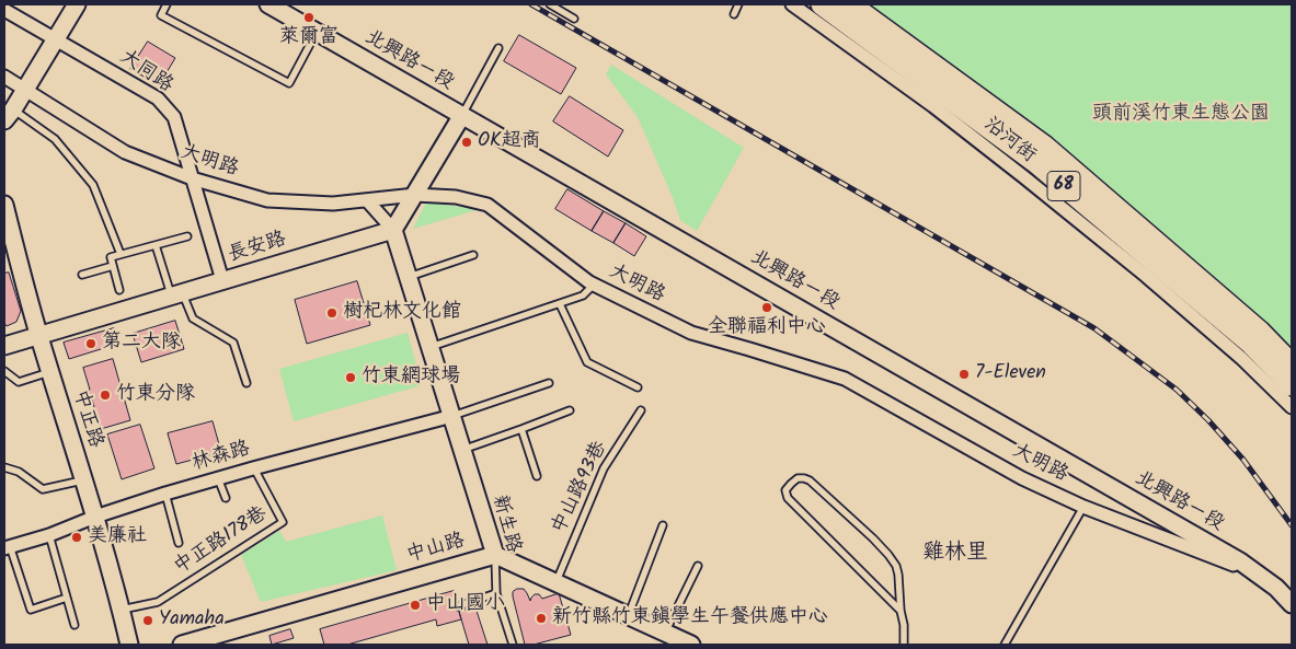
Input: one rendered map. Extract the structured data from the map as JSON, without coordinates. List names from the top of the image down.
{
  "streets": {
    "highway": ["68"],
    "street": [
      "北興路ㄧ段",
      "大同路",
      "沿河街",
      "大明路",
      "長安路",
      "中正路",
      "林森路",
      "新生路",
      "中山路"
    ],
    "lane": ["中山路93巷", "中正路178巷"]
  },
  "crossings": [
    ["北興路ㄧ段", "大明路"],
    ["大同路", "大明路"],
    ["大同路", "長安路"],
    ["大明路", "新生路"],
    ["長安路", "中正路"],
    ["長安路", "新生路"],
    ["中正路", "林森路"],
    ["中正路", "中正路178巷"],
    ["林森路", "新生路"],
    ["林森路", "中正路178巷"],
    ["中山路93巷", "中山路"],
    ["新生路", "中山路"]
  ],
  "districts": ["雞林里"],
  "parks": ["頭前溪竹東生態公園"],
  "places": [
    "萊爾富",
    "OK超商",
    "全聯福利中心",
    "樹杞林文化館",
    "第二大隊",
    "7-Eleven",
    "竹東網球場",
    "竹東分隊",
    "美廉社",
    "中山國小",
    "新竹縣竹東鎮學生午餐供應中心",
    "Yamaha"
  ]
}
